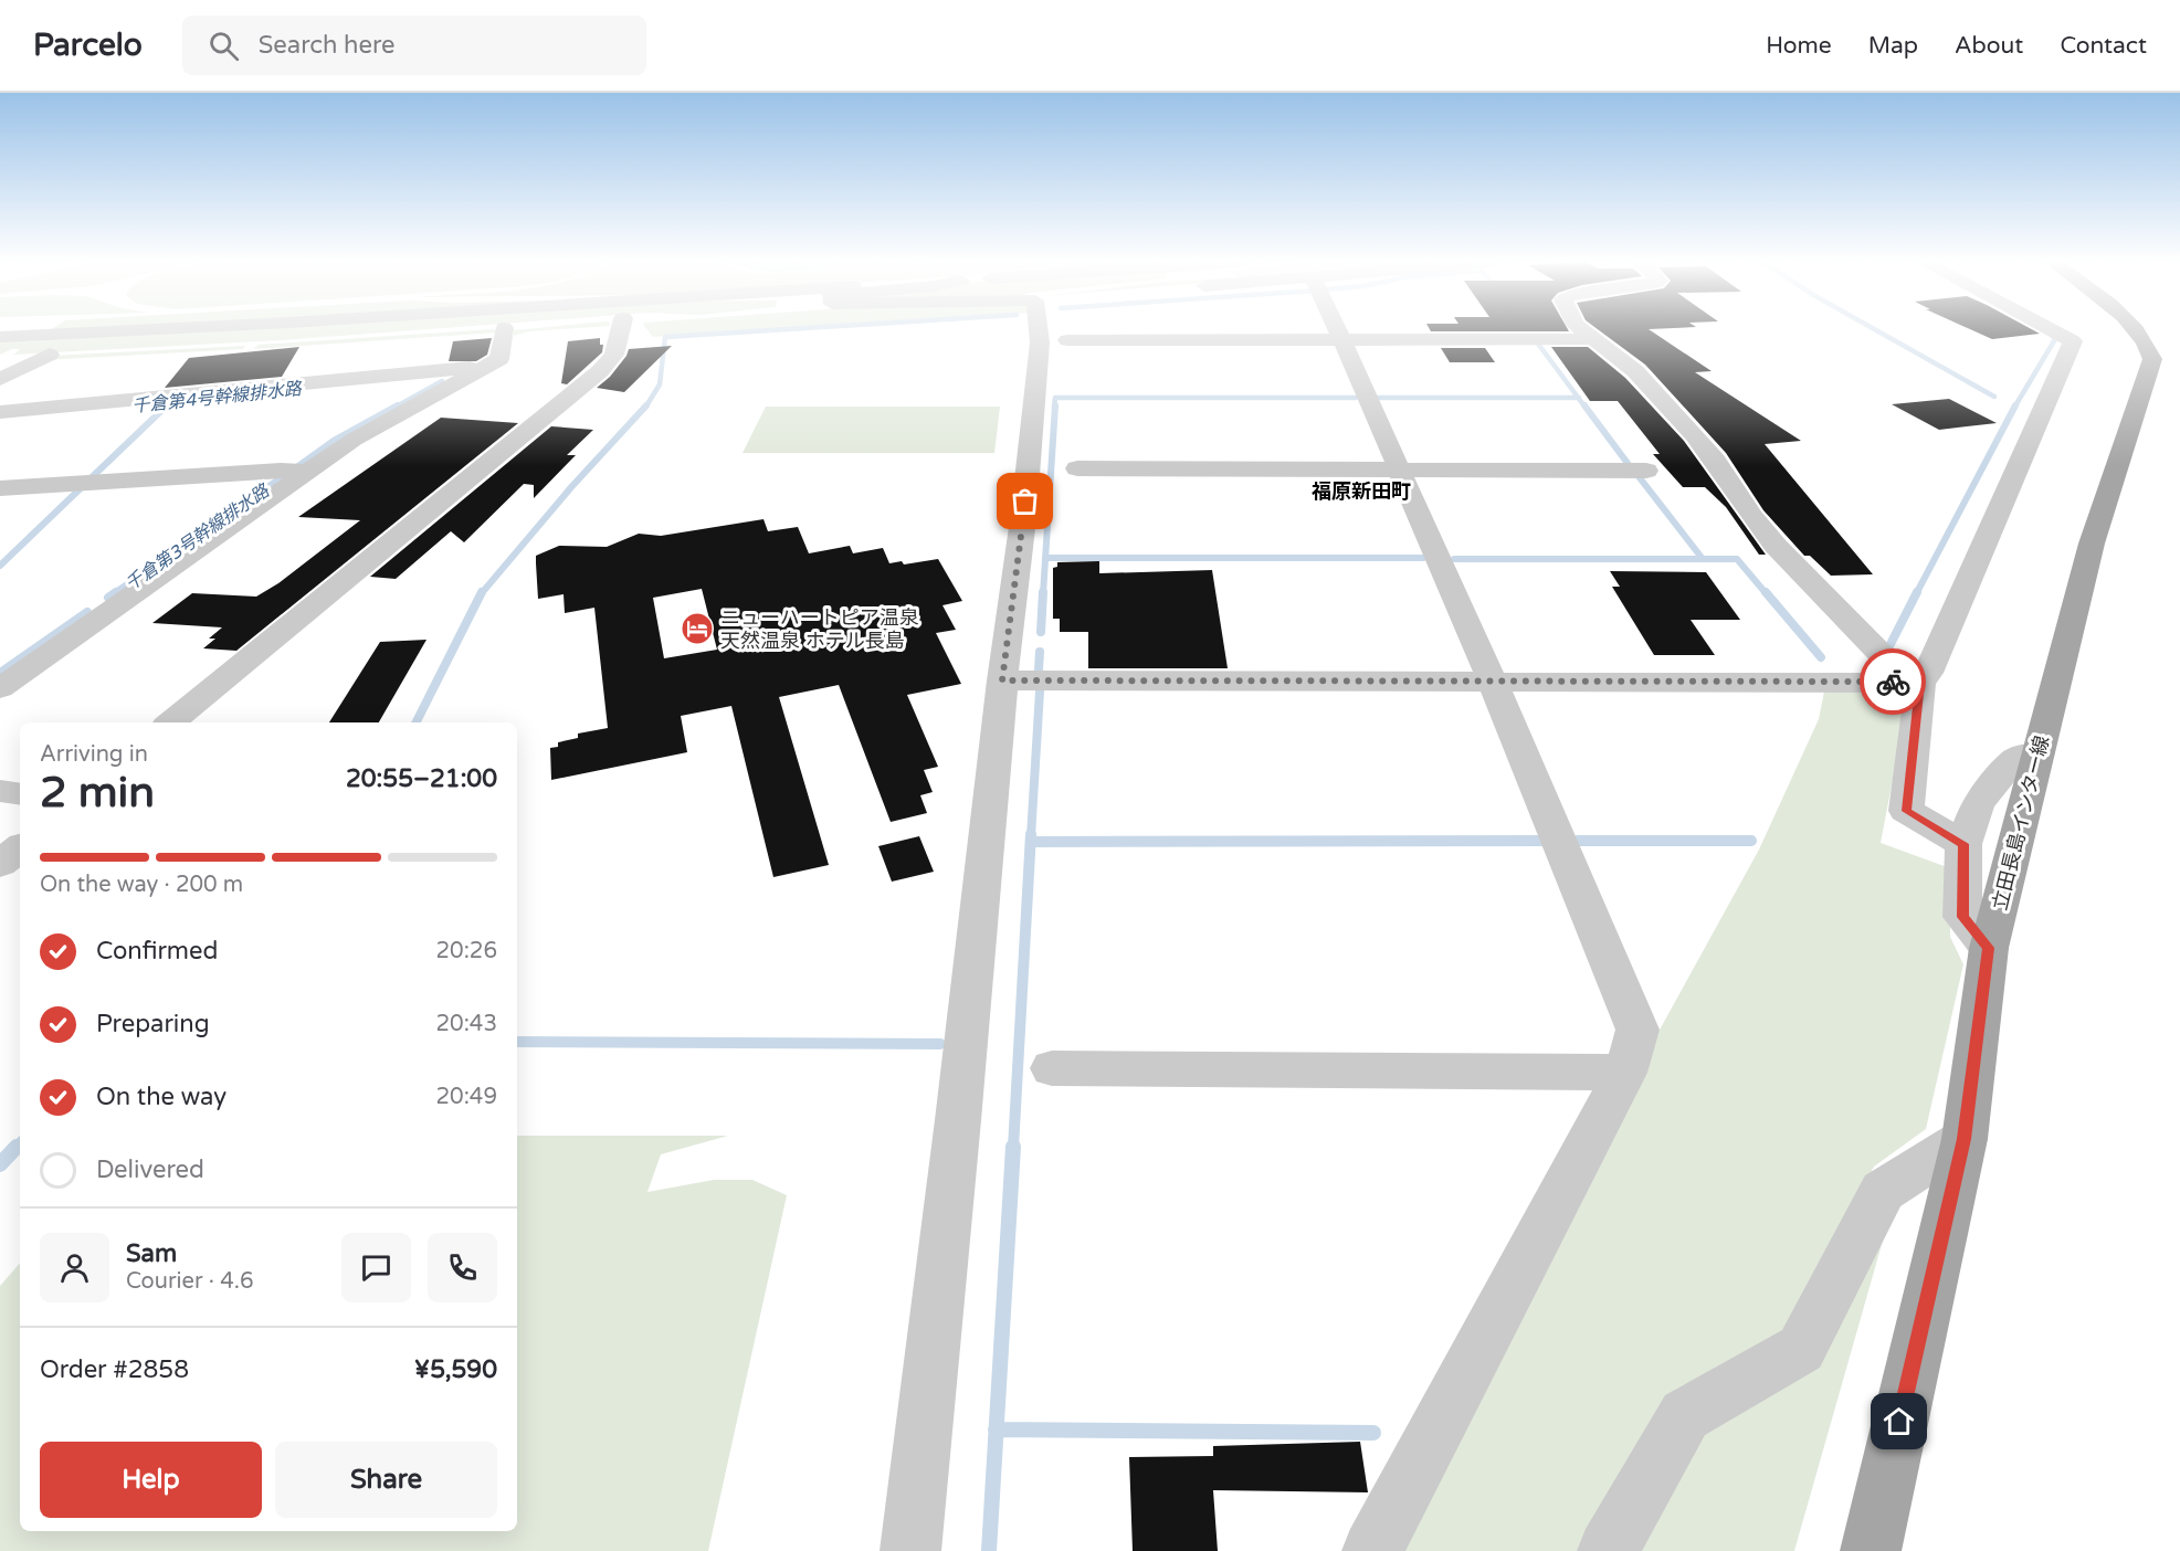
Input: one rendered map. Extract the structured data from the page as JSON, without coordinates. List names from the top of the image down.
{
  "streets": {
    "main road": ["立田長島インター線"]
  },
  "districts": ["福原新田町"],
  "water": ["千倉第4号幹線排水路", "千倉第3号幹線排水路"],
  "places": {
    "hotel": ["ニューハートピア温泉 天然温泉 ホテル長島"]
  },
  "page": {
    "header": "Parcelo",
    "search": "Search here",
    "nav": [
      "Home",
      "Map",
      "About",
      "Contact"
    ],
    "heading": ["2 min", "Arriving in", "20:55–21:00"],
    "panel": [
      "Sam",
      "Courier · 4.6",
      "Order #2858",
      "¥5,590"
    ],
    "bar": "On the way · 200 m",
    "list": [
      ["Confirmed", "20:26"],
      ["Preparing", "20:43"],
      ["On the way", "20:49"],
      "Delivered"
    ],
    "buttons": ["Help", "Share"]
  }
}
